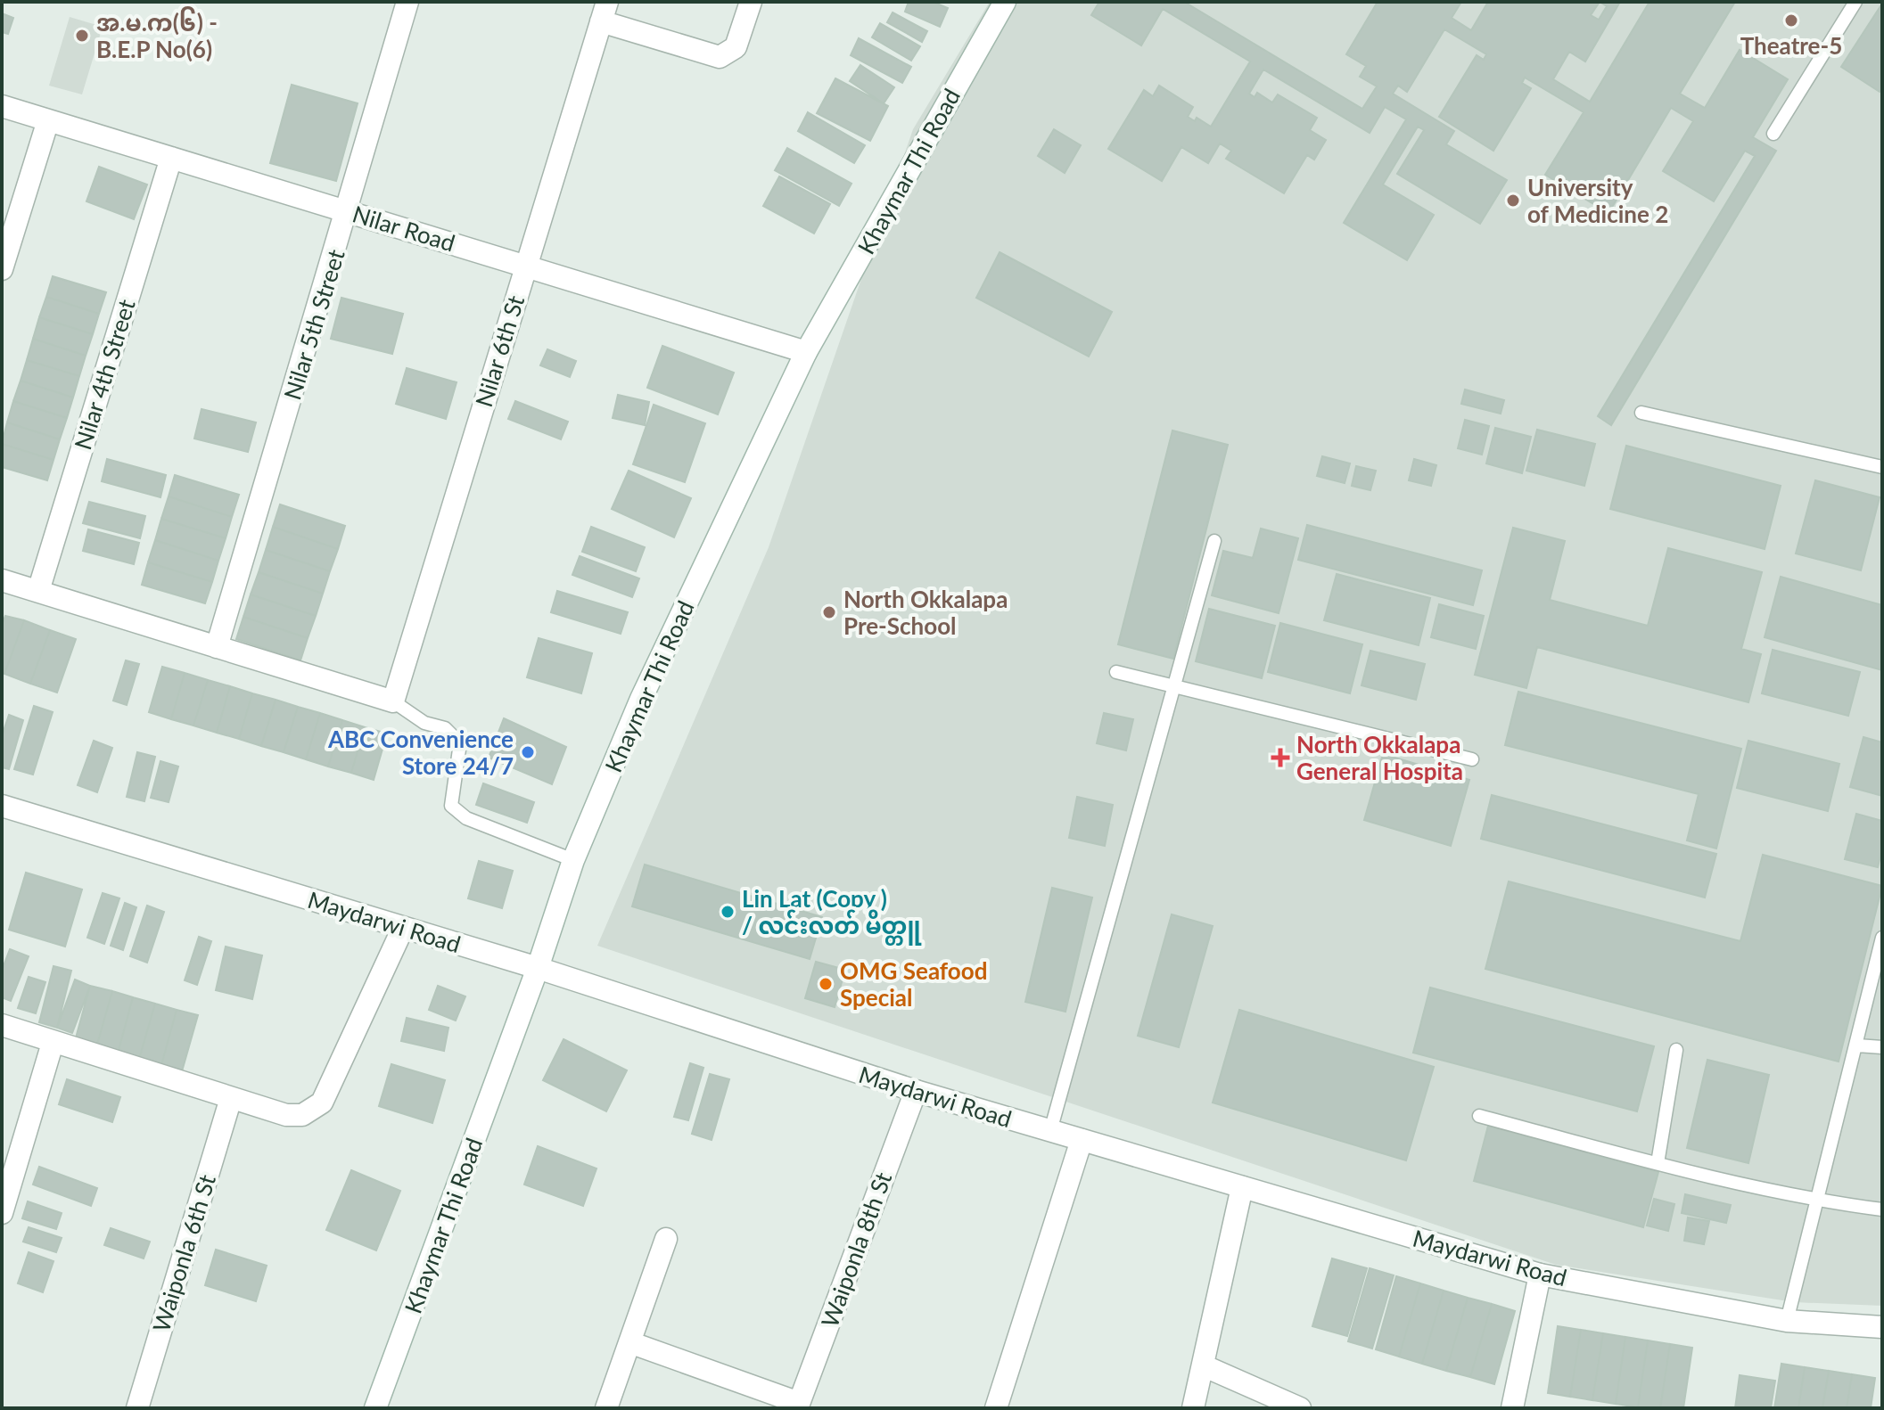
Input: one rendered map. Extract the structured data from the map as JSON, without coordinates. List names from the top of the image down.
{
  "streets": {
    "street": [
      "Khaymar Thi Road",
      "Nilar Road",
      "Nilar 5th Street",
      "Nilar 6th St",
      "Nilar 4th Street",
      "Maydarwi Road",
      "Waiponla 8th St",
      "Waiponla 6th St"
    ]
  },
  "crossings": [
    ["Khaymar Thi Road", "Nilar Road"],
    ["Khaymar Thi Road", "Maydarwi Road"],
    ["Nilar Road", "Nilar 5th Street"],
    ["Nilar Road", "Nilar 6th St"],
    ["Nilar Road", "Nilar 4th Street"],
    ["Maydarwi Road", "Waiponla 8th St"]
  ],
  "places": {
    "other": [
      "Theatre-5",
      "အ.မ.က(၆) - B.E.P No(6)",
      "University of Medicine 2",
      "North Okkalapa Pre-School",
      "ABC Convenience Store 24/7",
      "Lin Lat (Copy ) / လင်းလတ် မိတ္တူ",
      "OMG Seafood Special"
    ],
    "health": ["North Okkalapa General Hospita"]
  }
}
